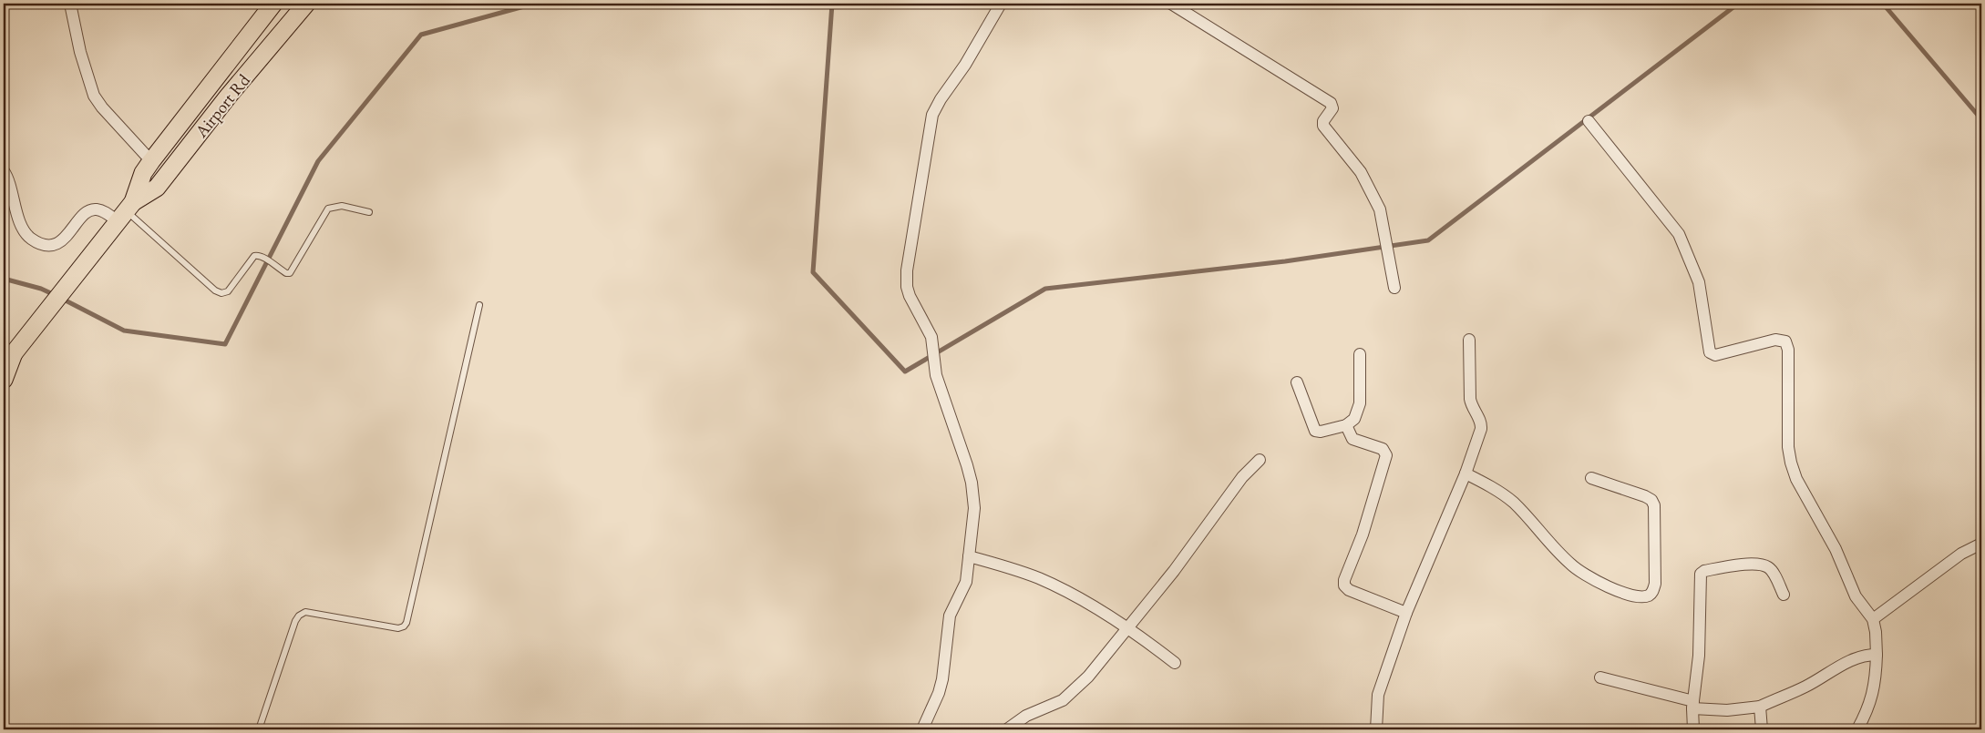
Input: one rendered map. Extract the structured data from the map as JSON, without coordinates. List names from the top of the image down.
{
  "streets": {
    "main road": ["Airport Rd"]
  }
}
